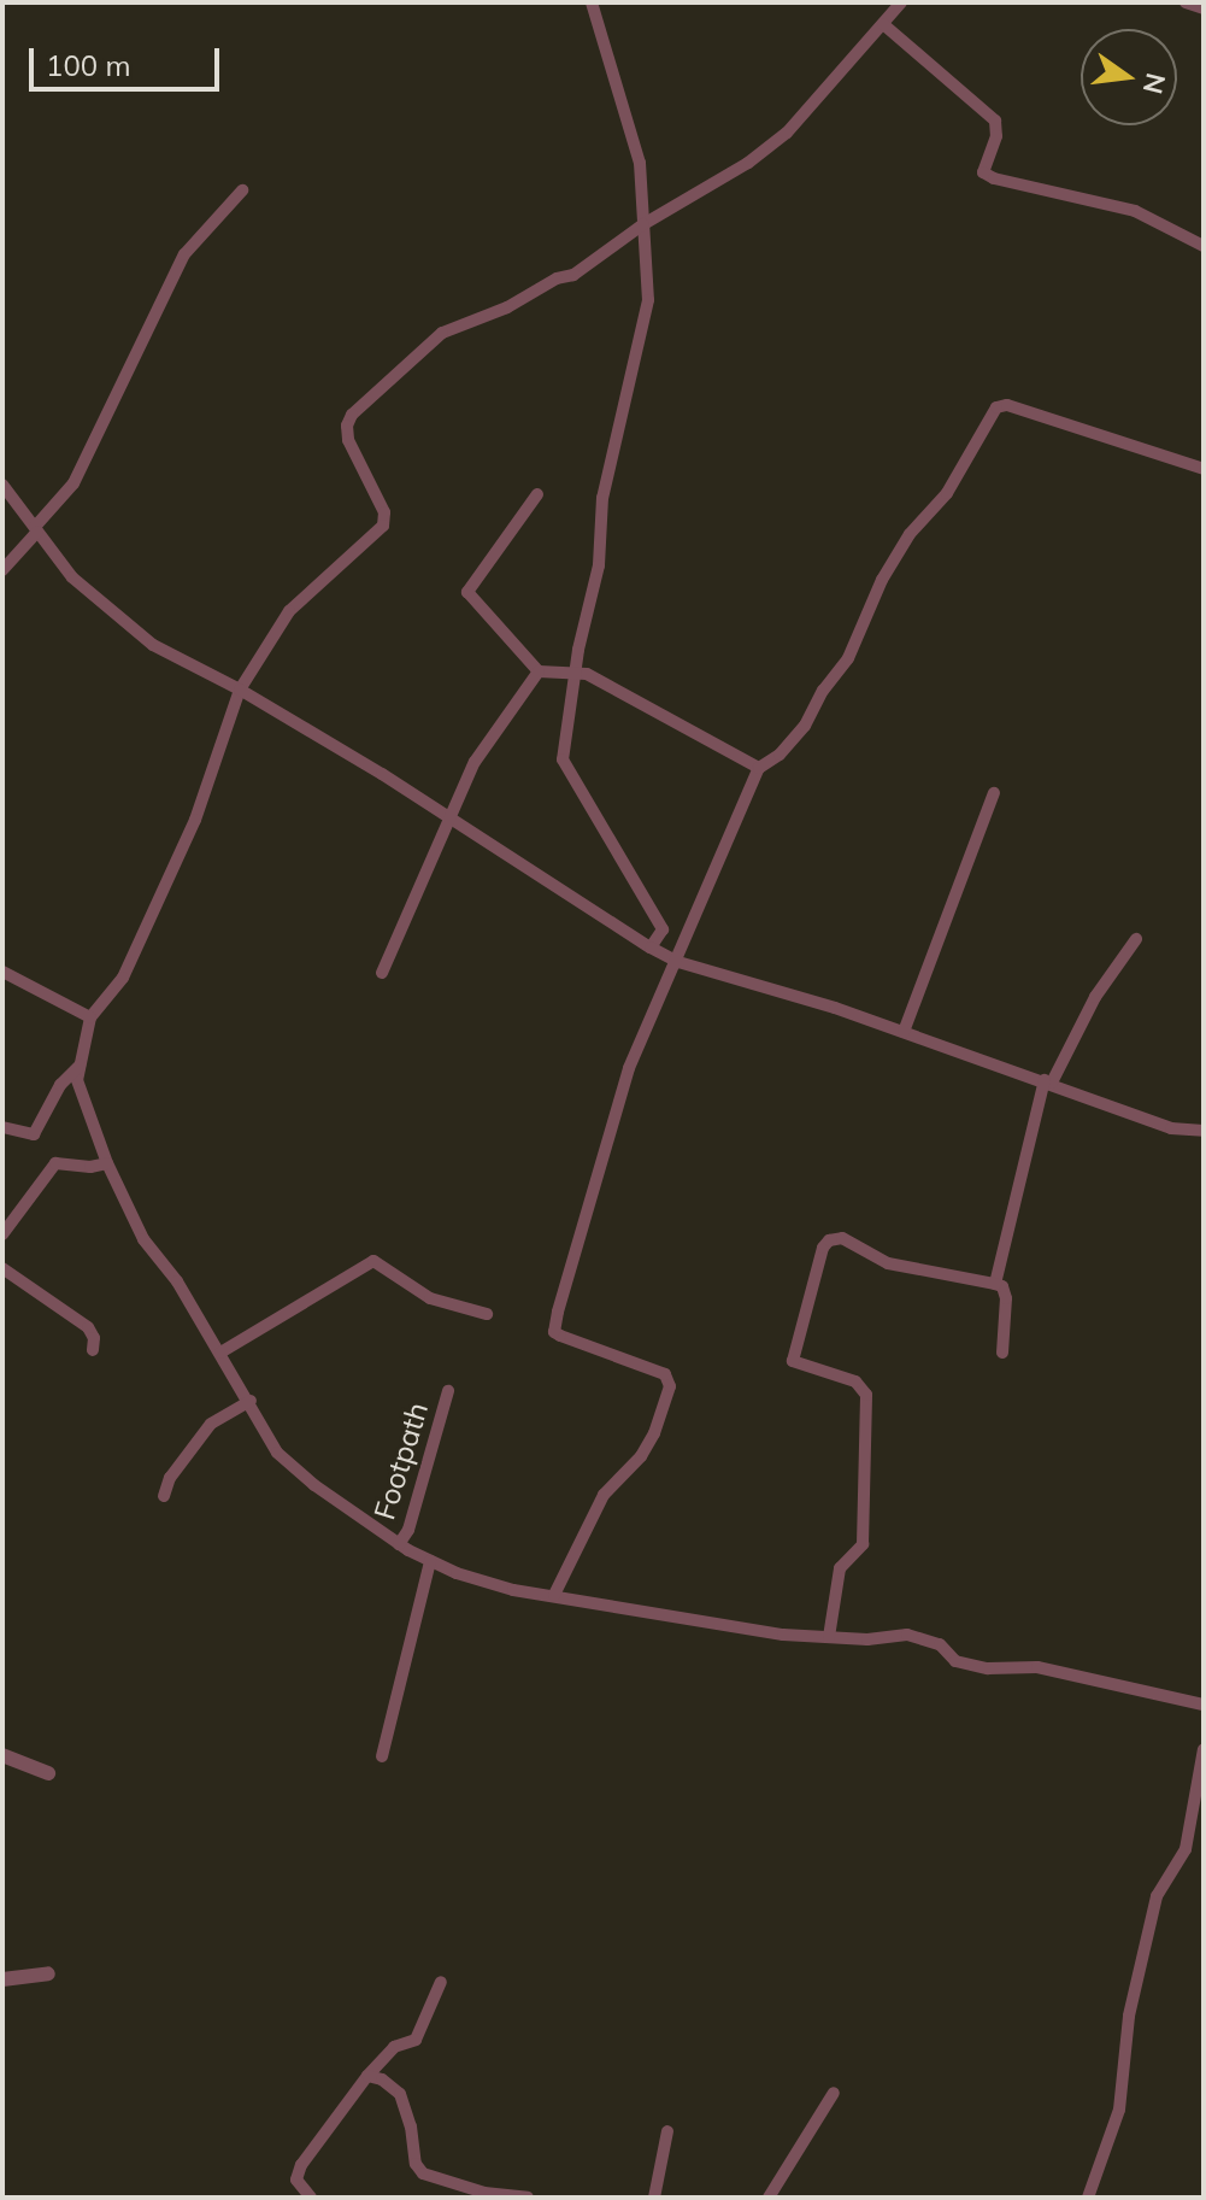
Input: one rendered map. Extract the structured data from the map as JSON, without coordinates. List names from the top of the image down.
{
  "streets": {
    "street": ["Footpath"]
  },
  "scale_bar": "100 m",
  "north": "right"
}
